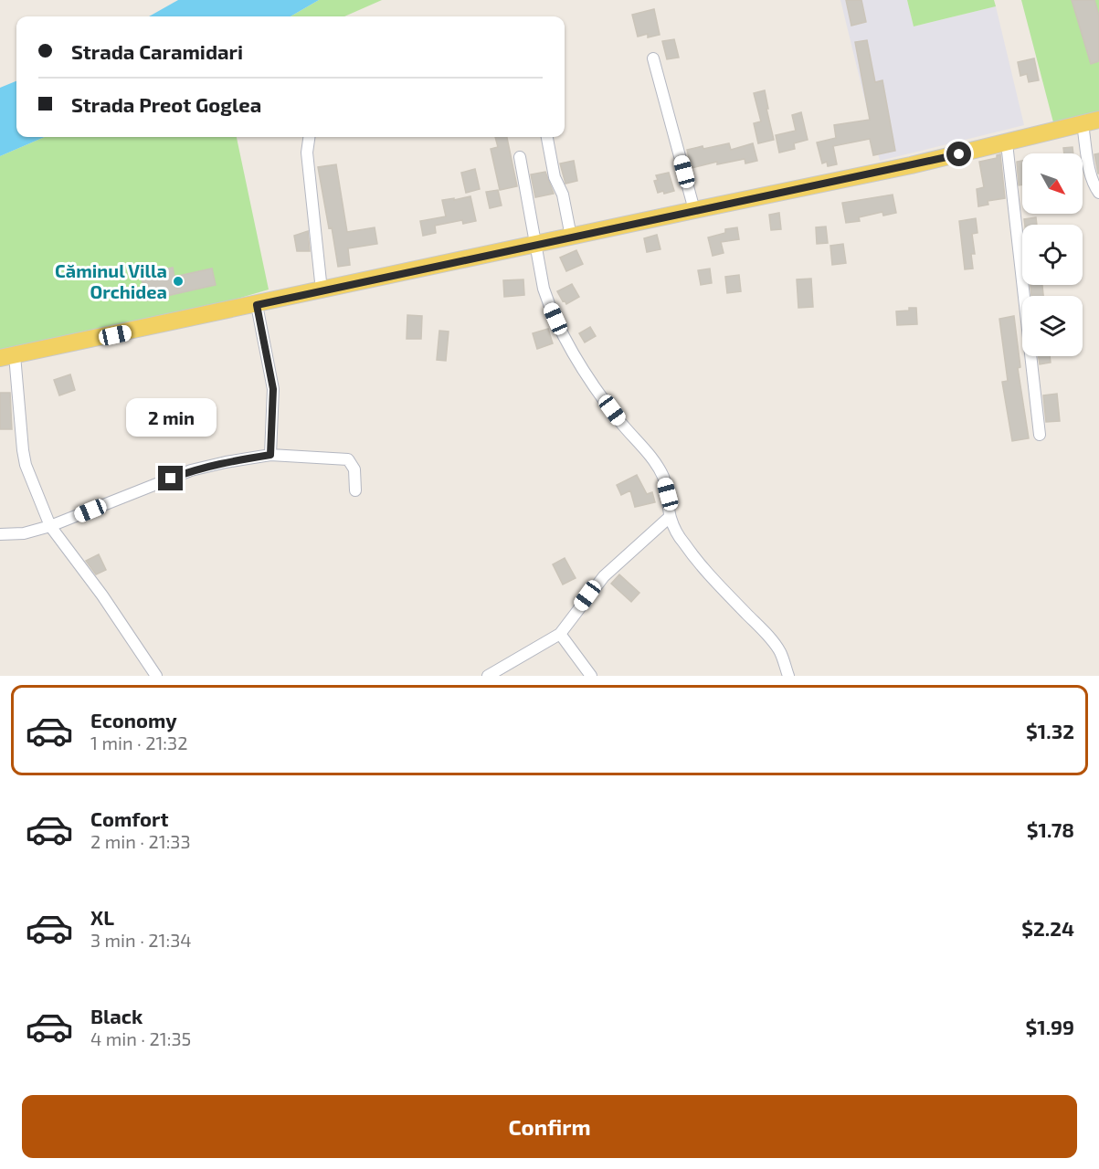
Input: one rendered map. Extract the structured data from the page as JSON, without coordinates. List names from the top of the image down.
{
  "places": ["Căminul Villa Orchidea"],
  "north": "bottom right",
  "page": {
    "banner": ["Strada Caramidari", "Strada Preot Goglea"],
    "bubble": "2 min",
    "list": [
      {
        "name": "Economy",
        "note": "1 min · 21:32",
        "value": "$1.32"
      },
      {
        "name": "Comfort",
        "note": "2 min · 21:33",
        "value": "$1.78"
      },
      {
        "name": "XL",
        "note": "3 min · 21:34",
        "value": "$2.24"
      },
      {
        "name": "Black",
        "note": "4 min · 21:35",
        "value": "$1.99"
      }
    ],
    "buttons": "Confirm"
  }
}
